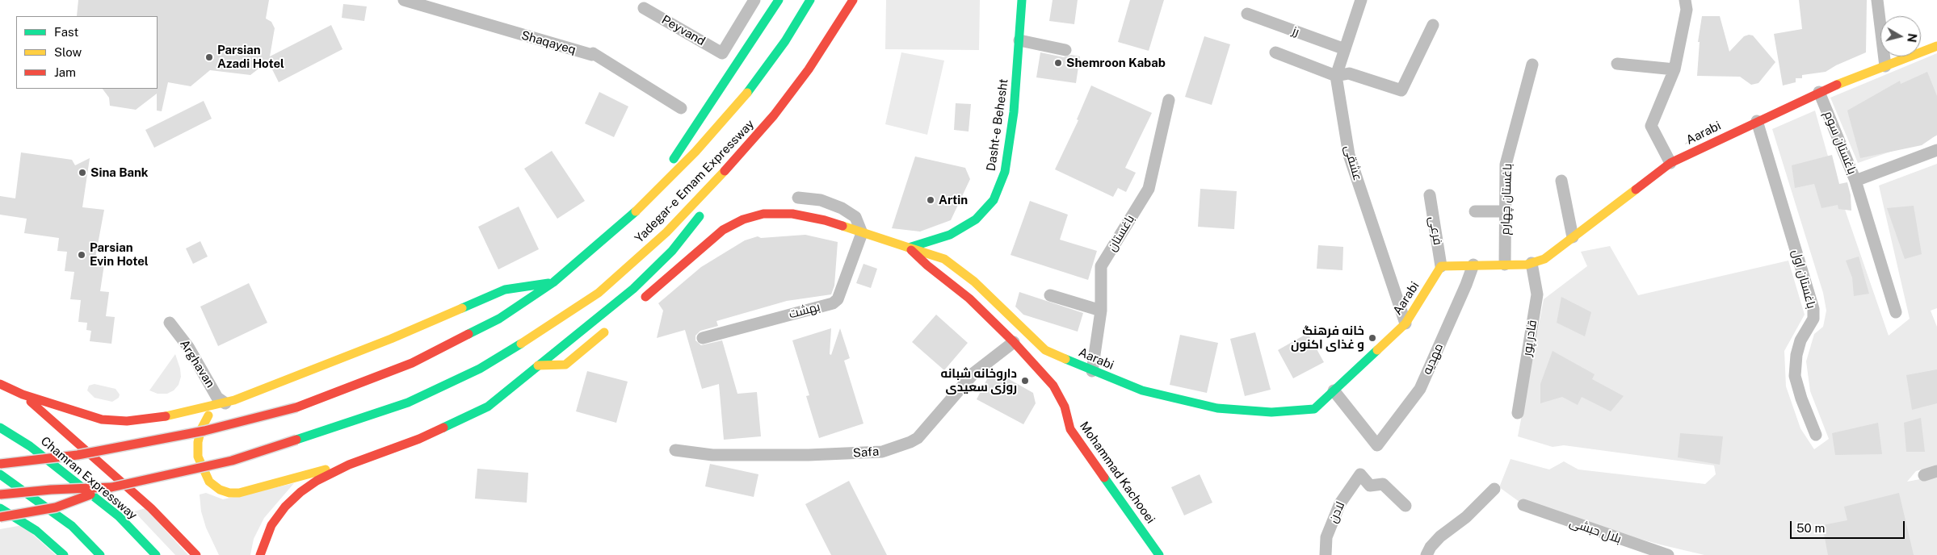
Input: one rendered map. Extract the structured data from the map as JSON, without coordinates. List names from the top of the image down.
{
  "streets": {
    "main road": [
      "Dasht-e Behesht",
      "Aarabi",
      "Yadegar-e Emam Expressway",
      "Mohammad Kachooei",
      "Chamran Expressway"
    ],
    "street": [
      "Peyvand",
      "رز",
      "Shaqayeq",
      "باغستان سوم",
      "عشقی",
      "باغستان چهارم",
      "فرعی",
      "باغستان",
      "باغستان اول",
      "بهشت",
      "قادر پور",
      "مهدیه",
      "Arghavan",
      "Safa",
      "لادن",
      "بلال حبشی"
    ]
  },
  "crossings": [
    ["رز", "عشقی"],
    ["Dasht-e Behesht", "Aarabi"],
    ["Dasht-e Behesht", "Mohammad Kachooei"],
    ["Aarabi", "باغستان سوم"],
    ["Aarabi", "عشقی"],
    ["Aarabi", "باغستان چهارم"],
    ["Aarabi", "فرعی"],
    ["Aarabi", "باغستان"],
    ["Aarabi", "باغستان اول"],
    ["Aarabi", "بهشت"],
    ["Aarabi", "قادر پور"],
    ["Aarabi", "مهدیه"],
    ["Aarabi", "Mohammad Kachooei"],
    ["Safa", "Mohammad Kachooei"]
  ],
  "places": [
    "Parsian Azadi Hotel",
    "Shemroon Kabab",
    "Sina Bank",
    "Artin",
    "Parsian Evin Hotel",
    "خانه فرهنگ و غذای اکنون",
    "داروخانه شبانه روزی سعیدی"
  ],
  "legend": ["Fast", "Slow", "Jam"],
  "scale_bar": "50 m",
  "north": "right"
}
